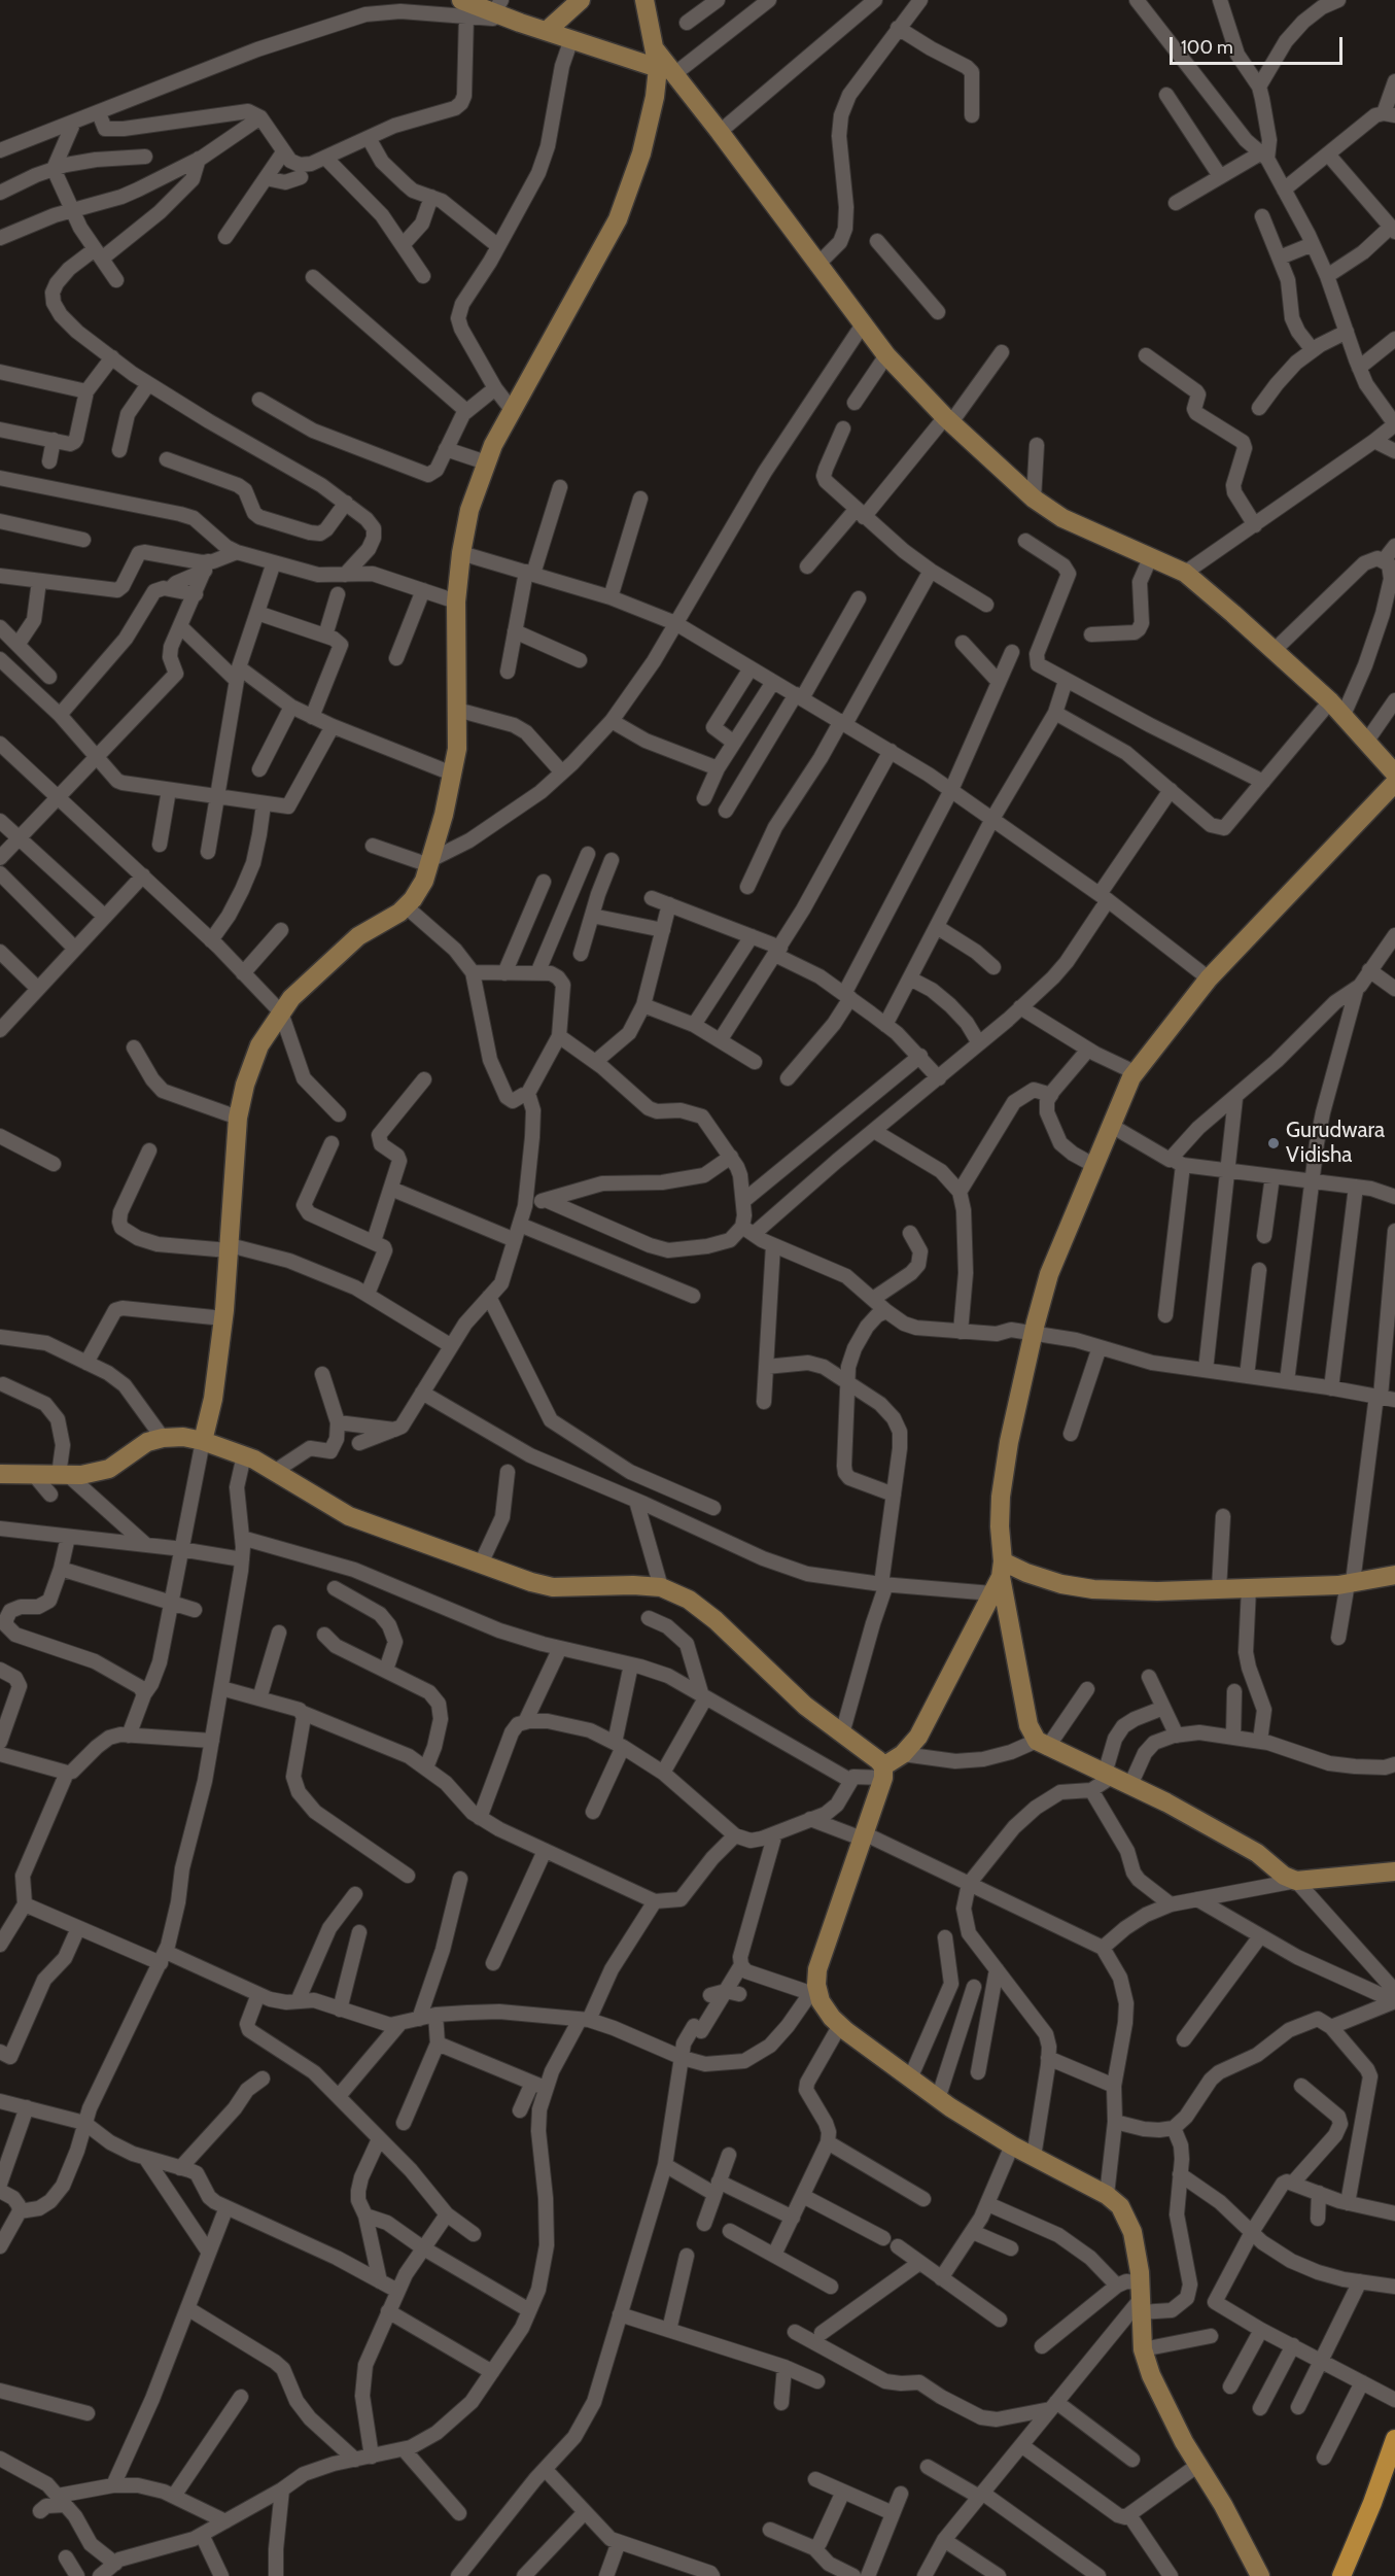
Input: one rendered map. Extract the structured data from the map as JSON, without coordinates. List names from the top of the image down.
{
  "places": ["Gurudwara Vidisha"],
  "scale_bar": "100 m"
}
